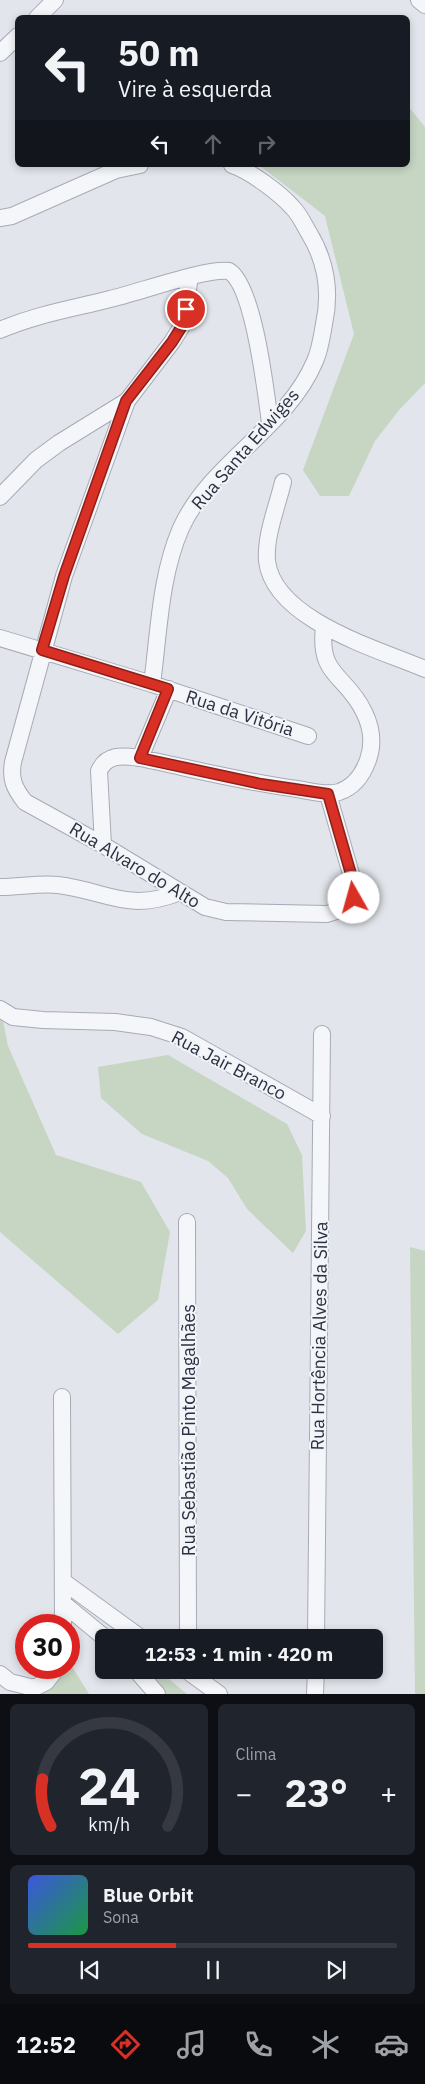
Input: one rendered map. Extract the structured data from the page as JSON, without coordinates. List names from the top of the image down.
{
  "streets": {
    "street": [
      "Rua Santa Edwiges",
      "Rua da Vitória",
      "Rua Alvaro do Alto",
      "Rua Jair Branco",
      "Rua Hortência Alves da Silva",
      "Rua Sebastião Pinto Magalhães"
    ]
  },
  "crossings": [
    ["Rua Santa Edwiges", "Rua da Vitória"],
    ["Rua da Vitória", "Rua Alvaro do Alto"],
    ["Rua Jair Branco", "Rua Hortência Alves da Silva"]
  ],
  "page": {
    "turn": ["50 m", "Vire à esquerda"],
    "limit": "30",
    "trip": "12:53 · 1 min · 420 m",
    "tile": "Clima",
    "heat": ["−", "23°", "+"],
    "song": ["Blue Orbit", "Sona"],
    "tabs": "12:52",
    "gauge": ["24", "km/h"]
  }
}
